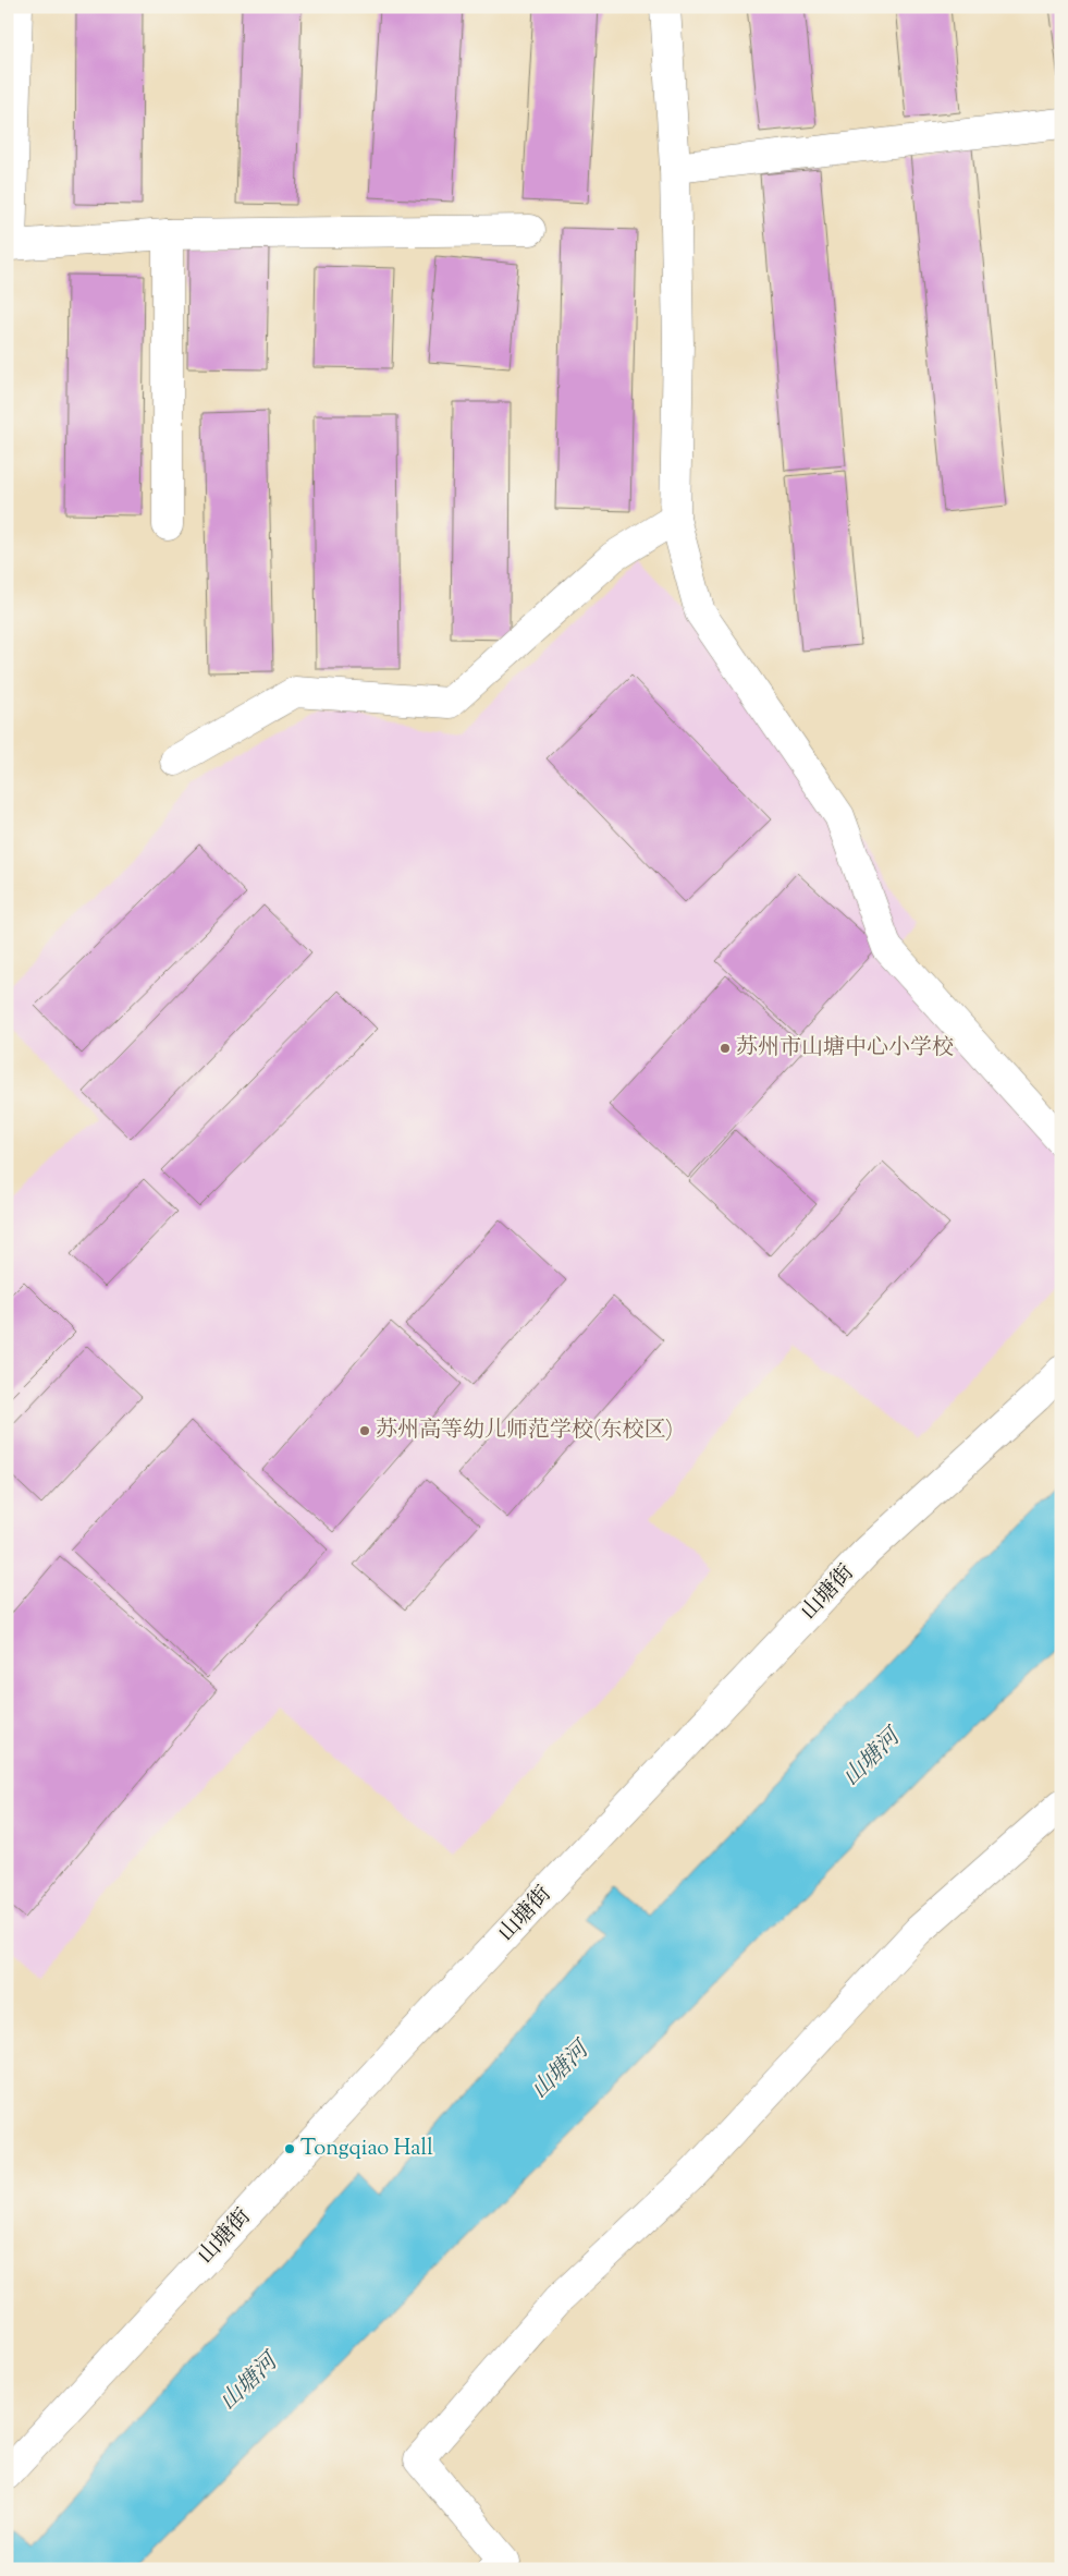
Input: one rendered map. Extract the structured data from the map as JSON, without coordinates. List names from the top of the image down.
{
  "streets": {
    "street": ["山塘街"]
  },
  "water": ["山塘河"],
  "places": ["苏州市山塘中心小学校", "苏州高等幼儿师范学校(东校区)", "Tongqiao Hall"]
}
